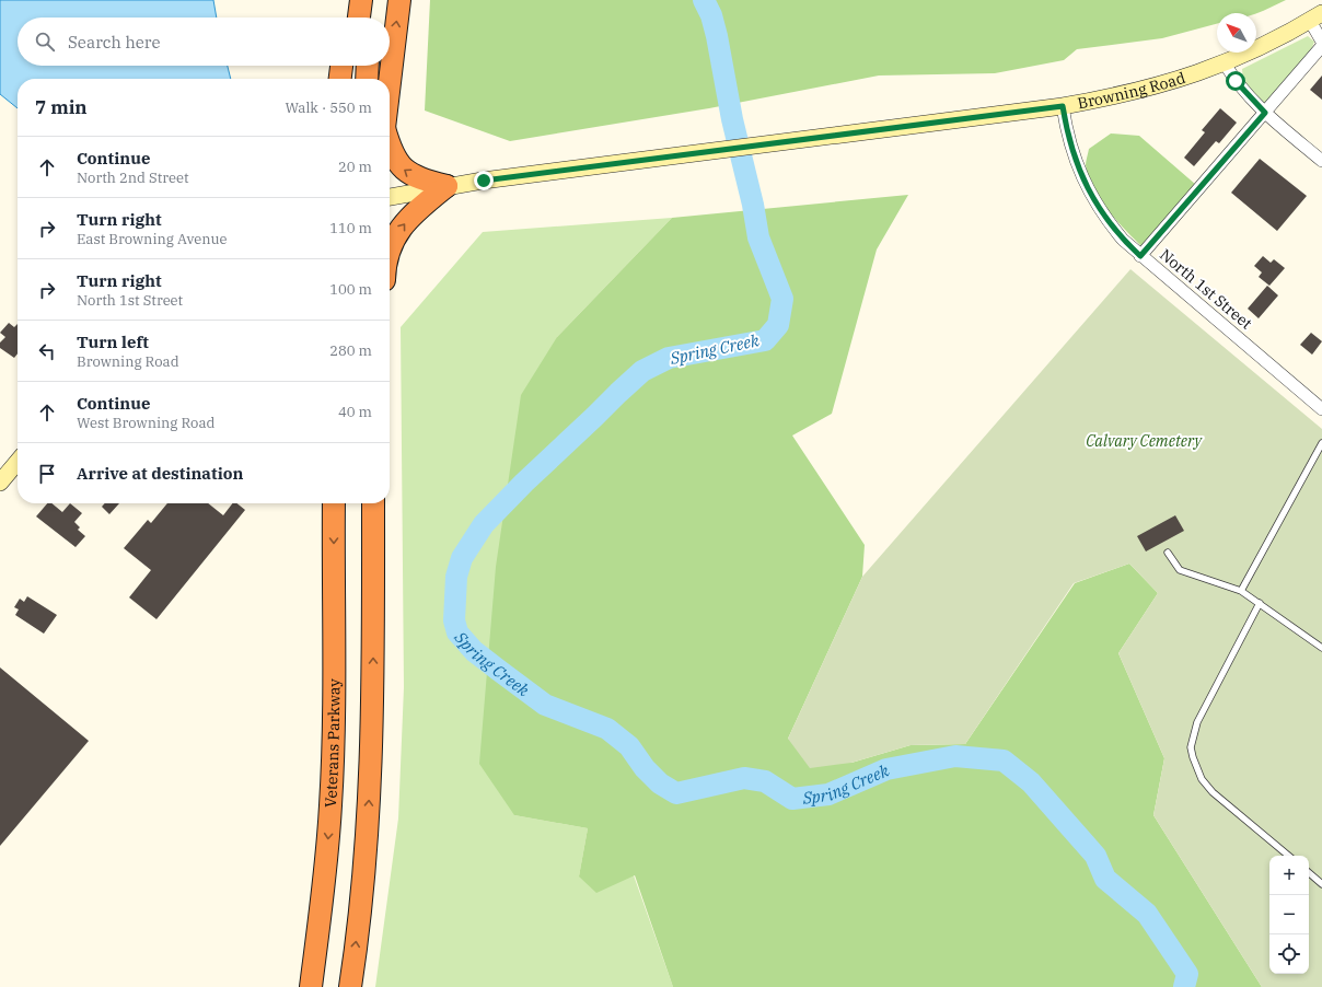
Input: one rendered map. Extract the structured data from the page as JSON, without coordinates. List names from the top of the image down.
{
  "streets": {
    "highway": ["Veterans Parkway"],
    "street": ["Browning Road", "North 1st Street"]
  },
  "crossings": [
    ["Browning Road", "North 1st Street"]
  ],
  "water": ["Spring Creek"],
  "parks": ["Calvary Cemetery"],
  "north": "top left",
  "page": {
    "search": "Search here",
    "heading": ["7 min", "Walk · 550 m"],
    "list": [
      ["Continue", "North 2nd Street", "20 m"],
      ["Turn right", "East Browning Avenue", "110 m"],
      ["Turn right", "North 1st Street", "100 m"],
      ["Turn left", "Browning Road", "280 m"],
      ["Continue", "West Browning Road", "40 m"],
      "Arrive at destination"
    ],
    "map_buttons": ["+", "−"]
  }
}
